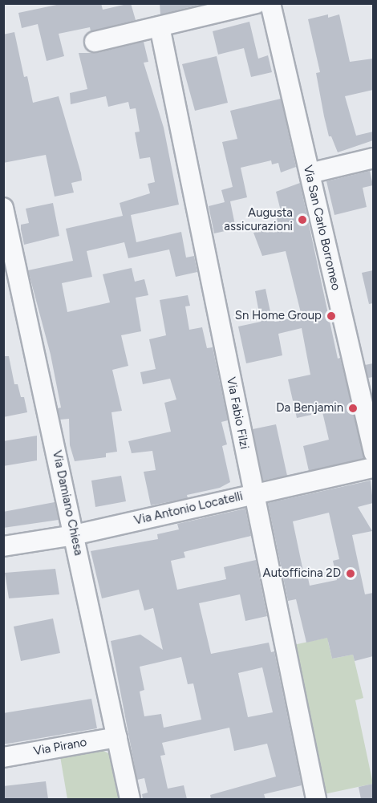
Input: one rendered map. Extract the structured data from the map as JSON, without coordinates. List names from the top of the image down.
{
  "streets": {
    "street": [
      "Via San Carlo Borromeo",
      "Via Fabio Filzi",
      "Via Damiano Chiesa",
      "Via Antonio Locatelli",
      "Via Pirano"
    ]
  },
  "crossings": [
    ["Via Fabio Filzi", "Via Antonio Locatelli"],
    ["Via Damiano Chiesa", "Via Antonio Locatelli"],
    ["Via Damiano Chiesa", "Via Pirano"]
  ],
  "places": [
    "Augusta assicurazioni",
    "Sn Home Group",
    "Da Benjamin",
    "Autofficina 2D"
  ]
}
